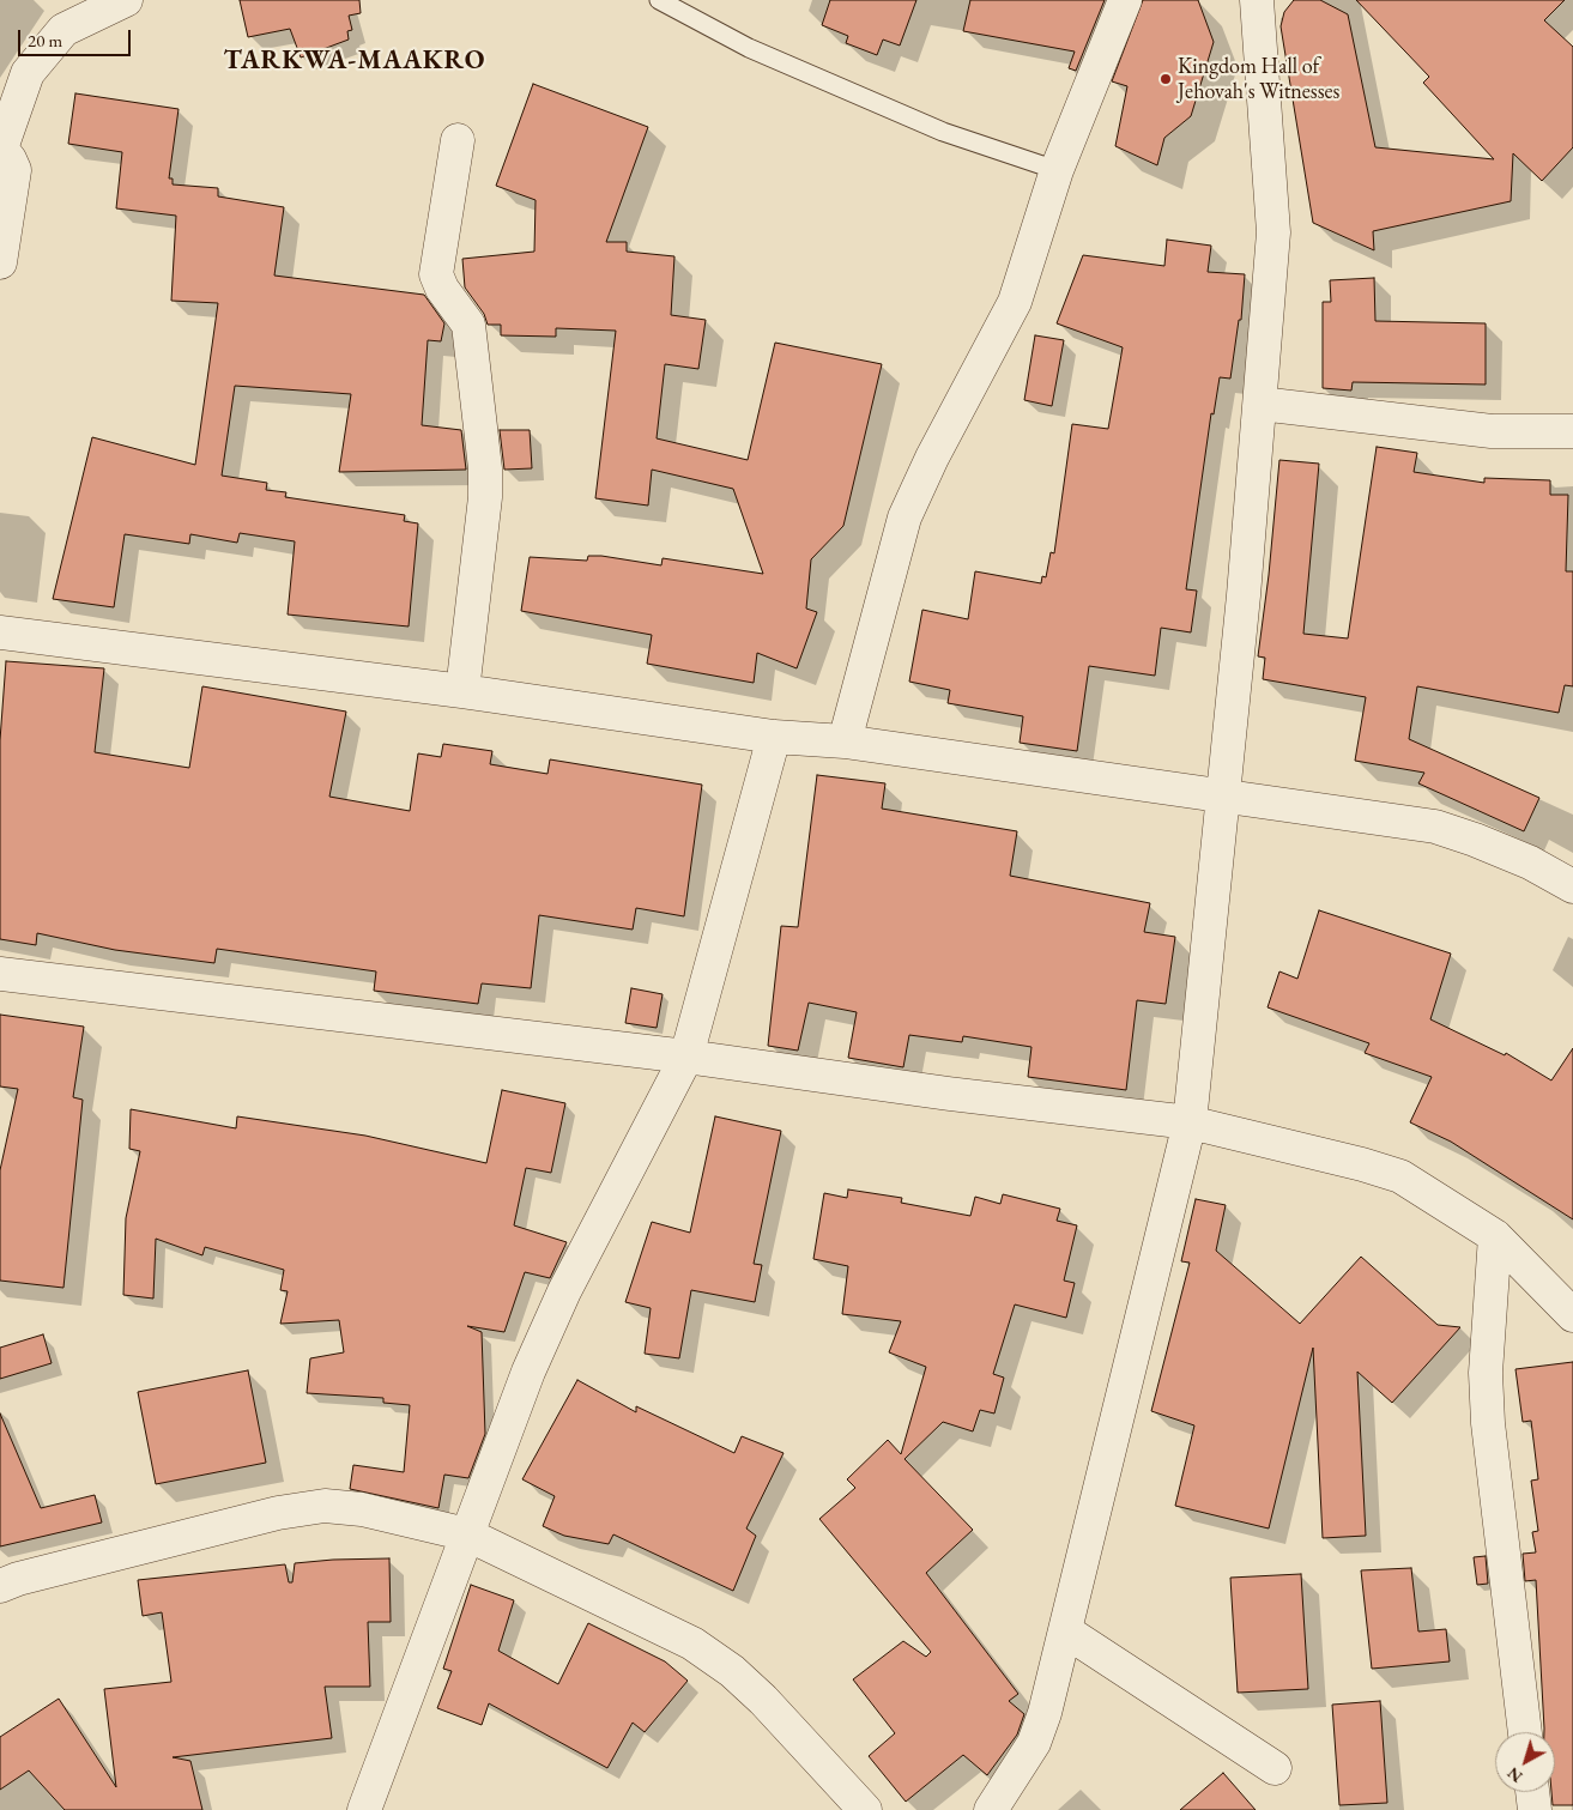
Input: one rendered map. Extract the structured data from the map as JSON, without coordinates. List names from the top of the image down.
{
  "districts": ["TARKWA-MAAKRO"],
  "places": ["Kingdom Hall of Jehovah's Witnesses"],
  "scale_bar": "20 m",
  "north": "bottom left"
}
